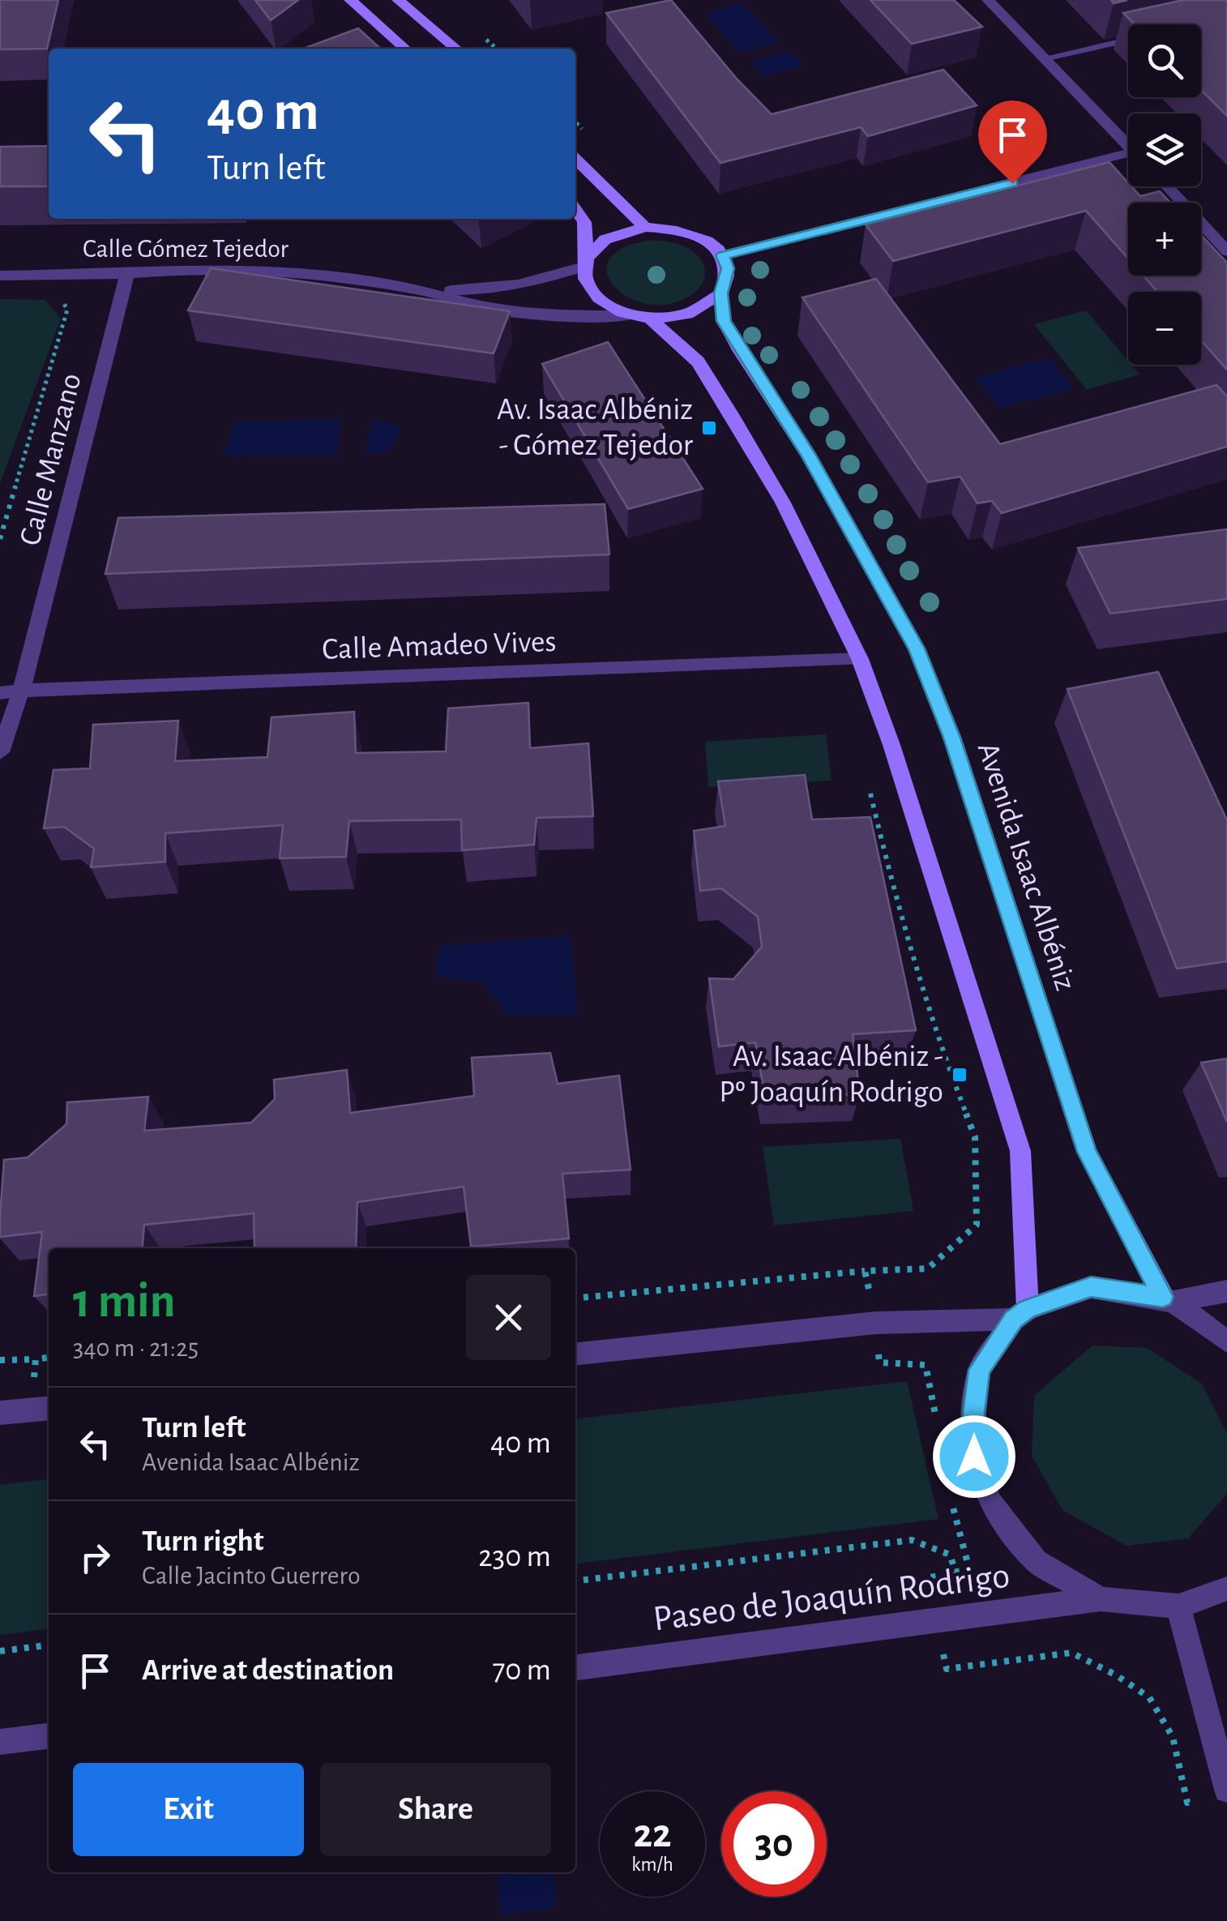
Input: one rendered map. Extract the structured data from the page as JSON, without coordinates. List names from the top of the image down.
{
  "streets": {
    "street": [
      "Calle Gómez Tejedor",
      "Calle Manzano",
      "Calle Amadeo Vives",
      "Avenida Isaac Albéniz",
      "Paseo de Joaquín Rodrigo"
    ]
  },
  "crossings": [
    ["Calle Gómez Tejedor", "Calle Manzano"],
    ["Calle Gómez Tejedor", "Avenida Isaac Albéniz"],
    ["Calle Manzano", "Calle Amadeo Vives"]
  ],
  "places": {
    "transit": ["Av. Isaac Albéniz - Gómez Tejedor", "Av. Isaac Albéniz - Pº Joaquín Rodrigo"]
  },
  "page": {
    "map_buttons": ["+", "−"],
    "turn": ["40 m", "Turn left"],
    "heading": ["1 min", "340 m · 21:25"],
    "list": [
      {
        "name": "Turn left",
        "note": "Avenida Isaac Albéniz",
        "value": "40 m"
      },
      {
        "name": "Turn right",
        "note": "Calle Jacinto Guerrero",
        "value": "230 m"
      },
      {
        "name": "Arrive at destination",
        "value": "70 m"
      }
    ],
    "buttons": ["Exit", "Share"],
    "speed": "22 km/h",
    "limit": "30"
  }
}
